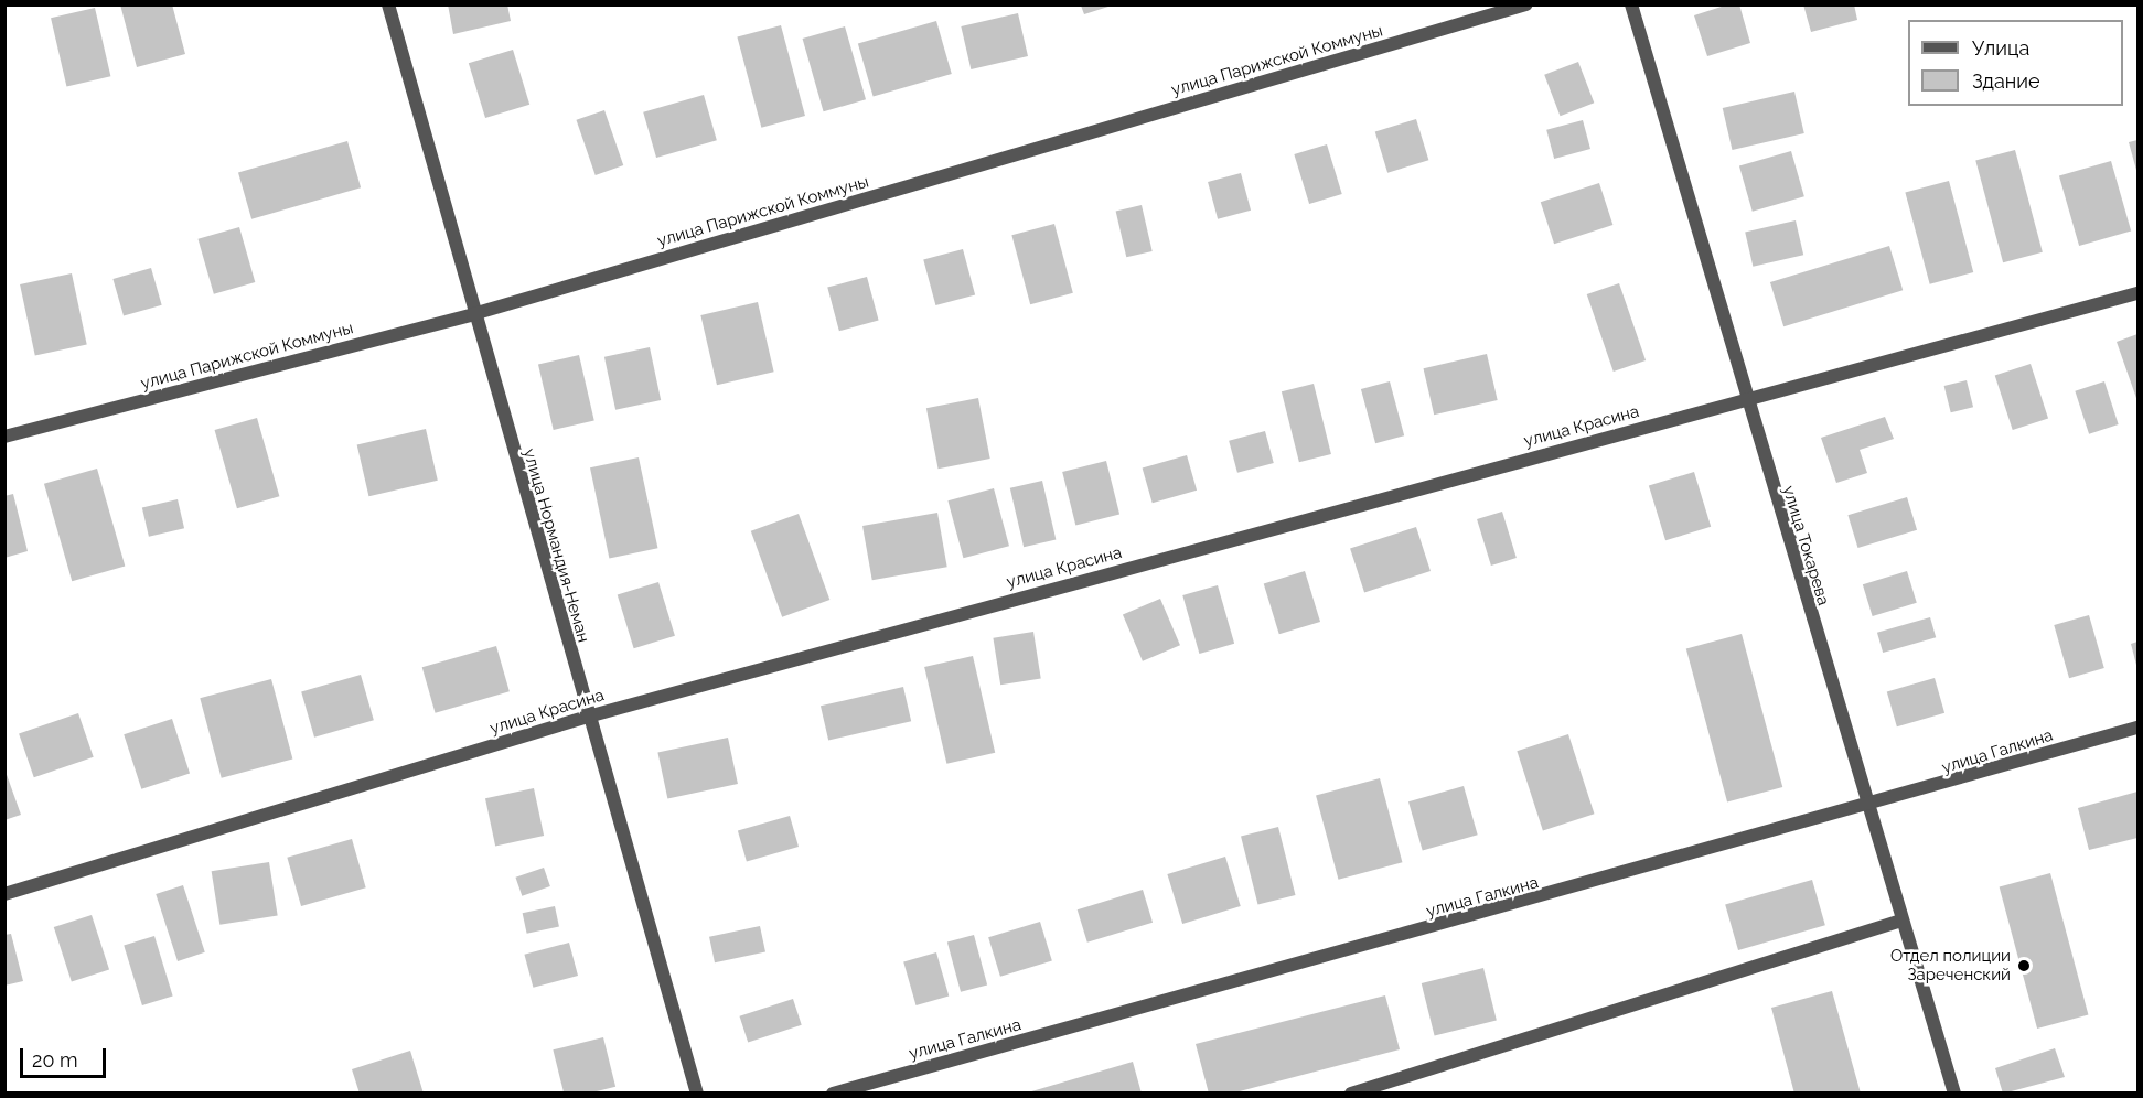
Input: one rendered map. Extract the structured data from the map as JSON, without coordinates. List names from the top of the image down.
{
  "streets": {
    "street": [
      "улица Парижской Коммуны",
      "улица Красина",
      "улица Нормандия-Неман",
      "улица Токарева",
      "улица Галкина"
    ]
  },
  "crossings": [
    ["улица Парижской Коммуны", "улица Нормандия-Неман"],
    ["улица Красина", "улица Нормандия-Неман"],
    ["улица Красина", "улица Токарева"],
    ["улица Токарева", "улица Галкина"]
  ],
  "places": ["Отдел полиции Зареченский"],
  "legend": ["Улица", "Здание"],
  "scale_bar": "20 m"
}
